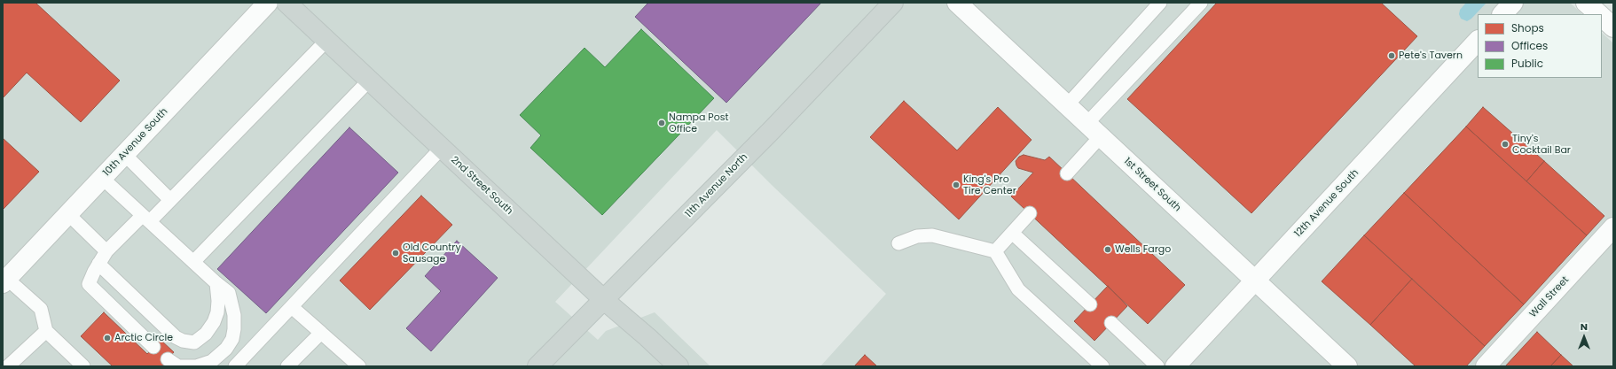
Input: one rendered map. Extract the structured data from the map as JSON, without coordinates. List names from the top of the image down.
{
  "streets": {
    "main road": ["2nd Street South", "11th Avenue North"],
    "street": [
      "10th Avenue South",
      "1st Street South",
      "12th Avenue South",
      "Wall Street"
    ]
  },
  "crossings": [
    ["1st Street South", "12th Avenue South"],
    ["2nd Street South", "11th Avenue North"]
  ],
  "places": [
    "Pete's Tavern",
    "Nampa Post Office",
    "Tiny's Cocktail Bar",
    "King's Pro Tire Center",
    "Wells Fargo",
    "Old Country Sausage",
    "Arctic Circle"
  ],
  "legend": ["Shops", "Offices", "Public"],
  "north": "top"
}
